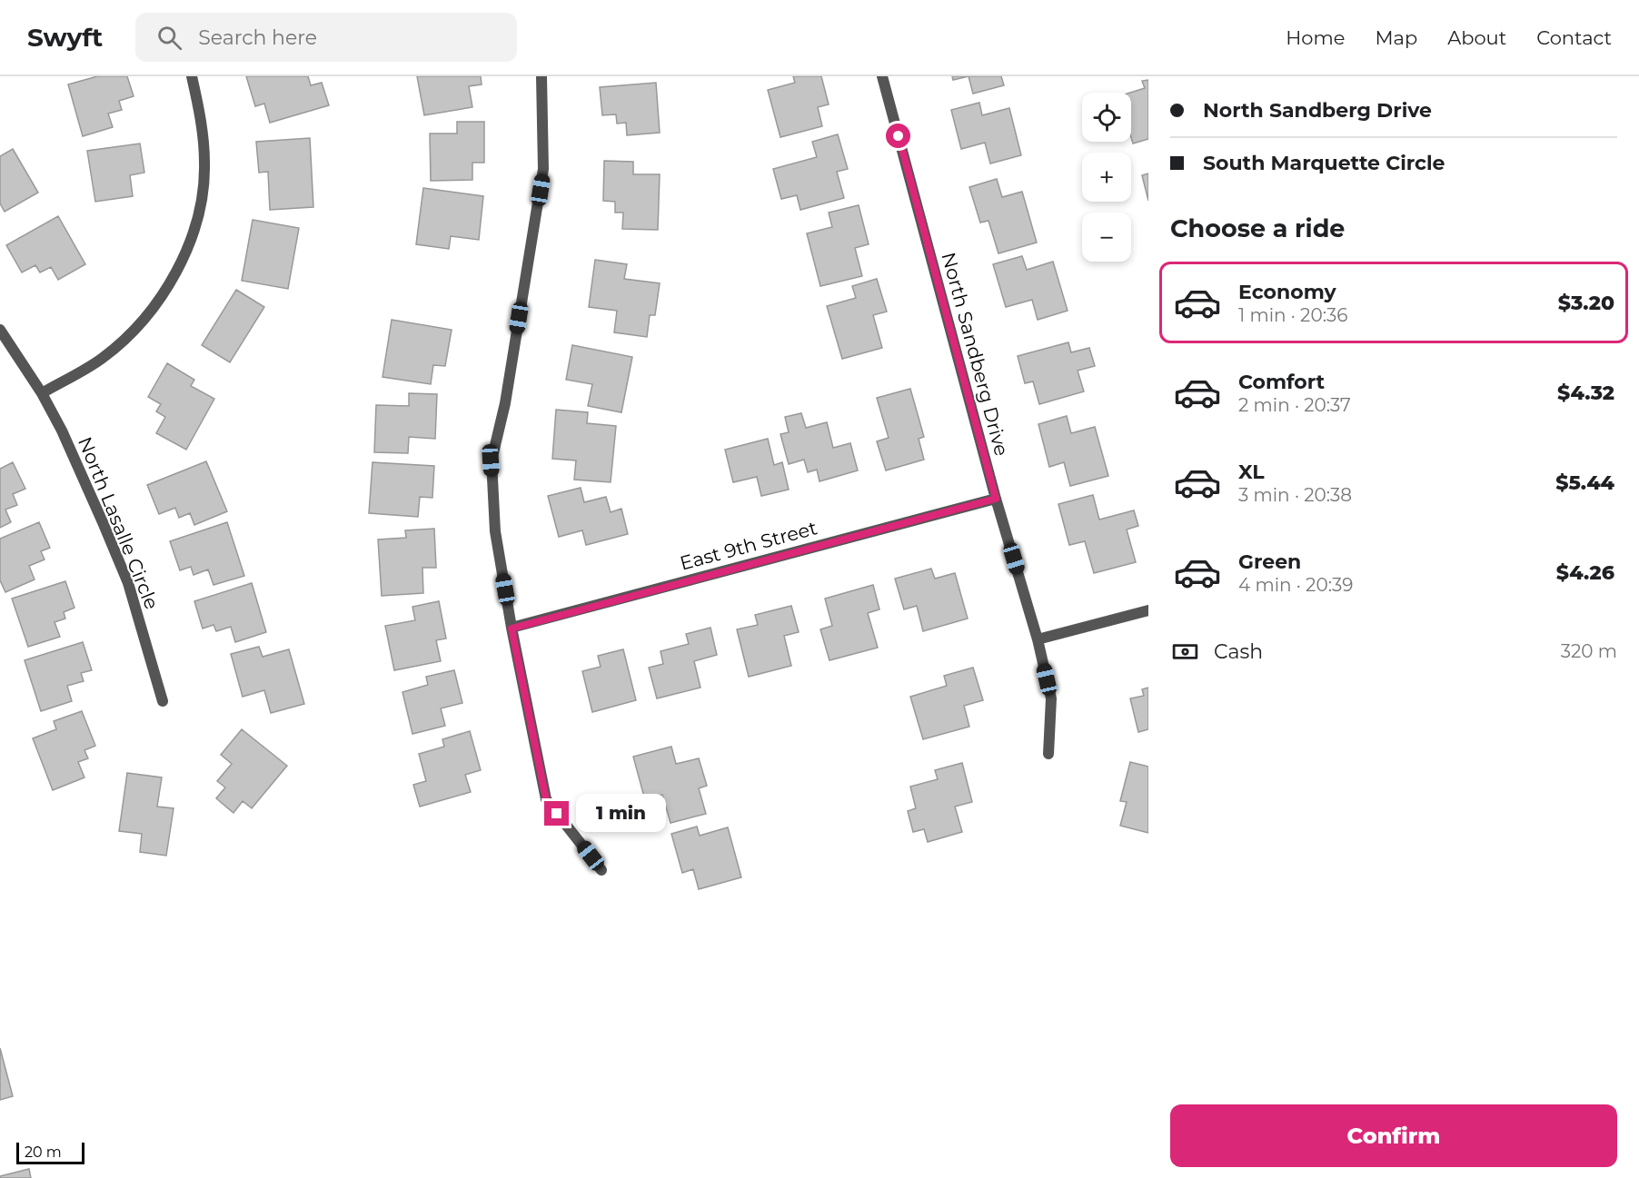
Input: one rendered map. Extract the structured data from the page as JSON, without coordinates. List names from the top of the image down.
{
  "streets": {
    "street": ["North Sandberg Drive", "North Lasalle Circle", "East 9th Street"]
  },
  "crossings": [
    ["North Sandberg Drive", "East 9th Street"]
  ],
  "scale_bar": "20 m",
  "page": {
    "header": "Swyft",
    "search": "Search here",
    "nav": [
      "Home",
      "Map",
      "About",
      "Contact"
    ],
    "banner": ["North Sandberg Drive", "South Marquette Circle"],
    "map_buttons": ["+", "−"],
    "heading": "Choose a ride",
    "list": [
      {
        "name": "Economy",
        "note": "1 min · 20:36",
        "value": "$3.20"
      },
      {
        "name": "Comfort",
        "note": "2 min · 20:37",
        "value": "$4.32"
      },
      {
        "name": "XL",
        "note": "3 min · 20:38",
        "value": "$5.44"
      },
      {
        "name": "Green",
        "note": "4 min · 20:39",
        "value": "$4.26"
      }
    ],
    "pay": ["Cash", "320 m"],
    "bubble": "1 min",
    "buttons": "Confirm",
    "scale": "20 m"
  }
}
